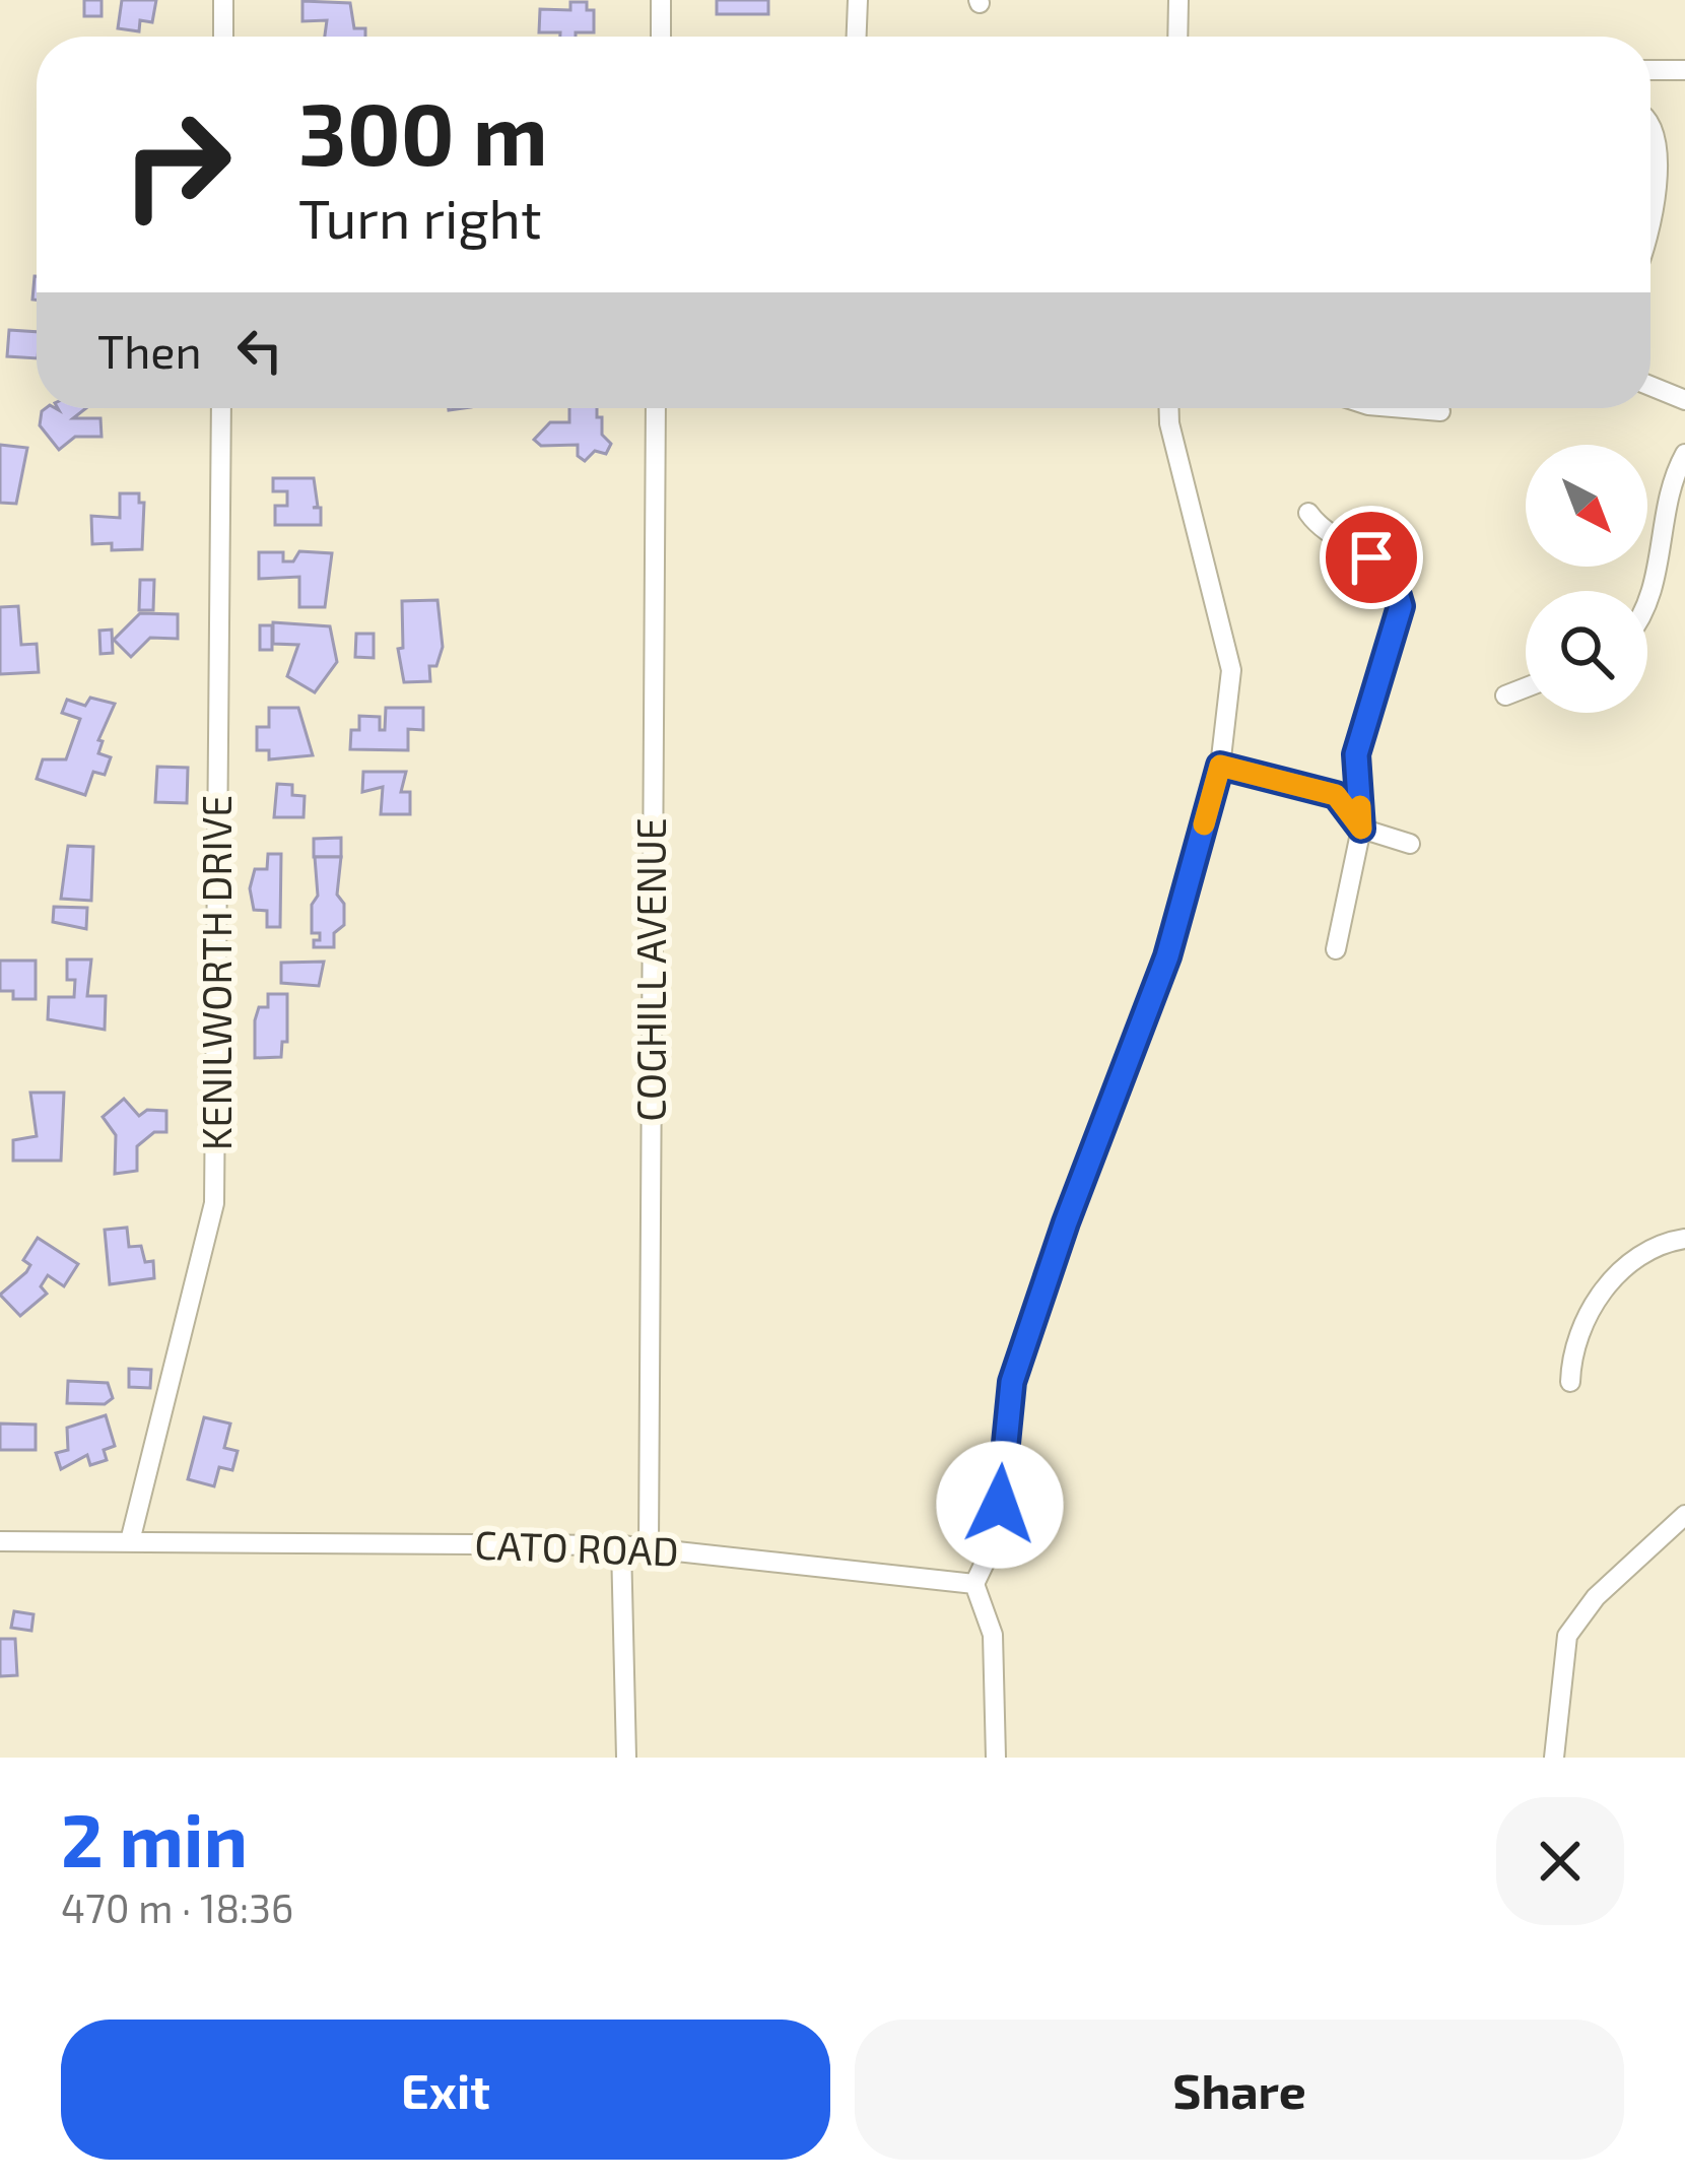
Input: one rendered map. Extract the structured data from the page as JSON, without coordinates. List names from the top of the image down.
{
  "streets": {
    "street": ["COGHILL AVENUE", "KENILWORTH DRIVE", "CATO ROAD"]
  },
  "crossings": [
    ["COGHILL AVENUE", "CATO ROAD"],
    ["KENILWORTH DRIVE", "CATO ROAD"]
  ],
  "north": "bottom right",
  "page": {
    "turn": ["300 m", "Turn right"],
    "then": "Then",
    "heading": ["2 min", "470 m · 18:36"],
    "buttons": ["Exit", "Share"]
  }
}
